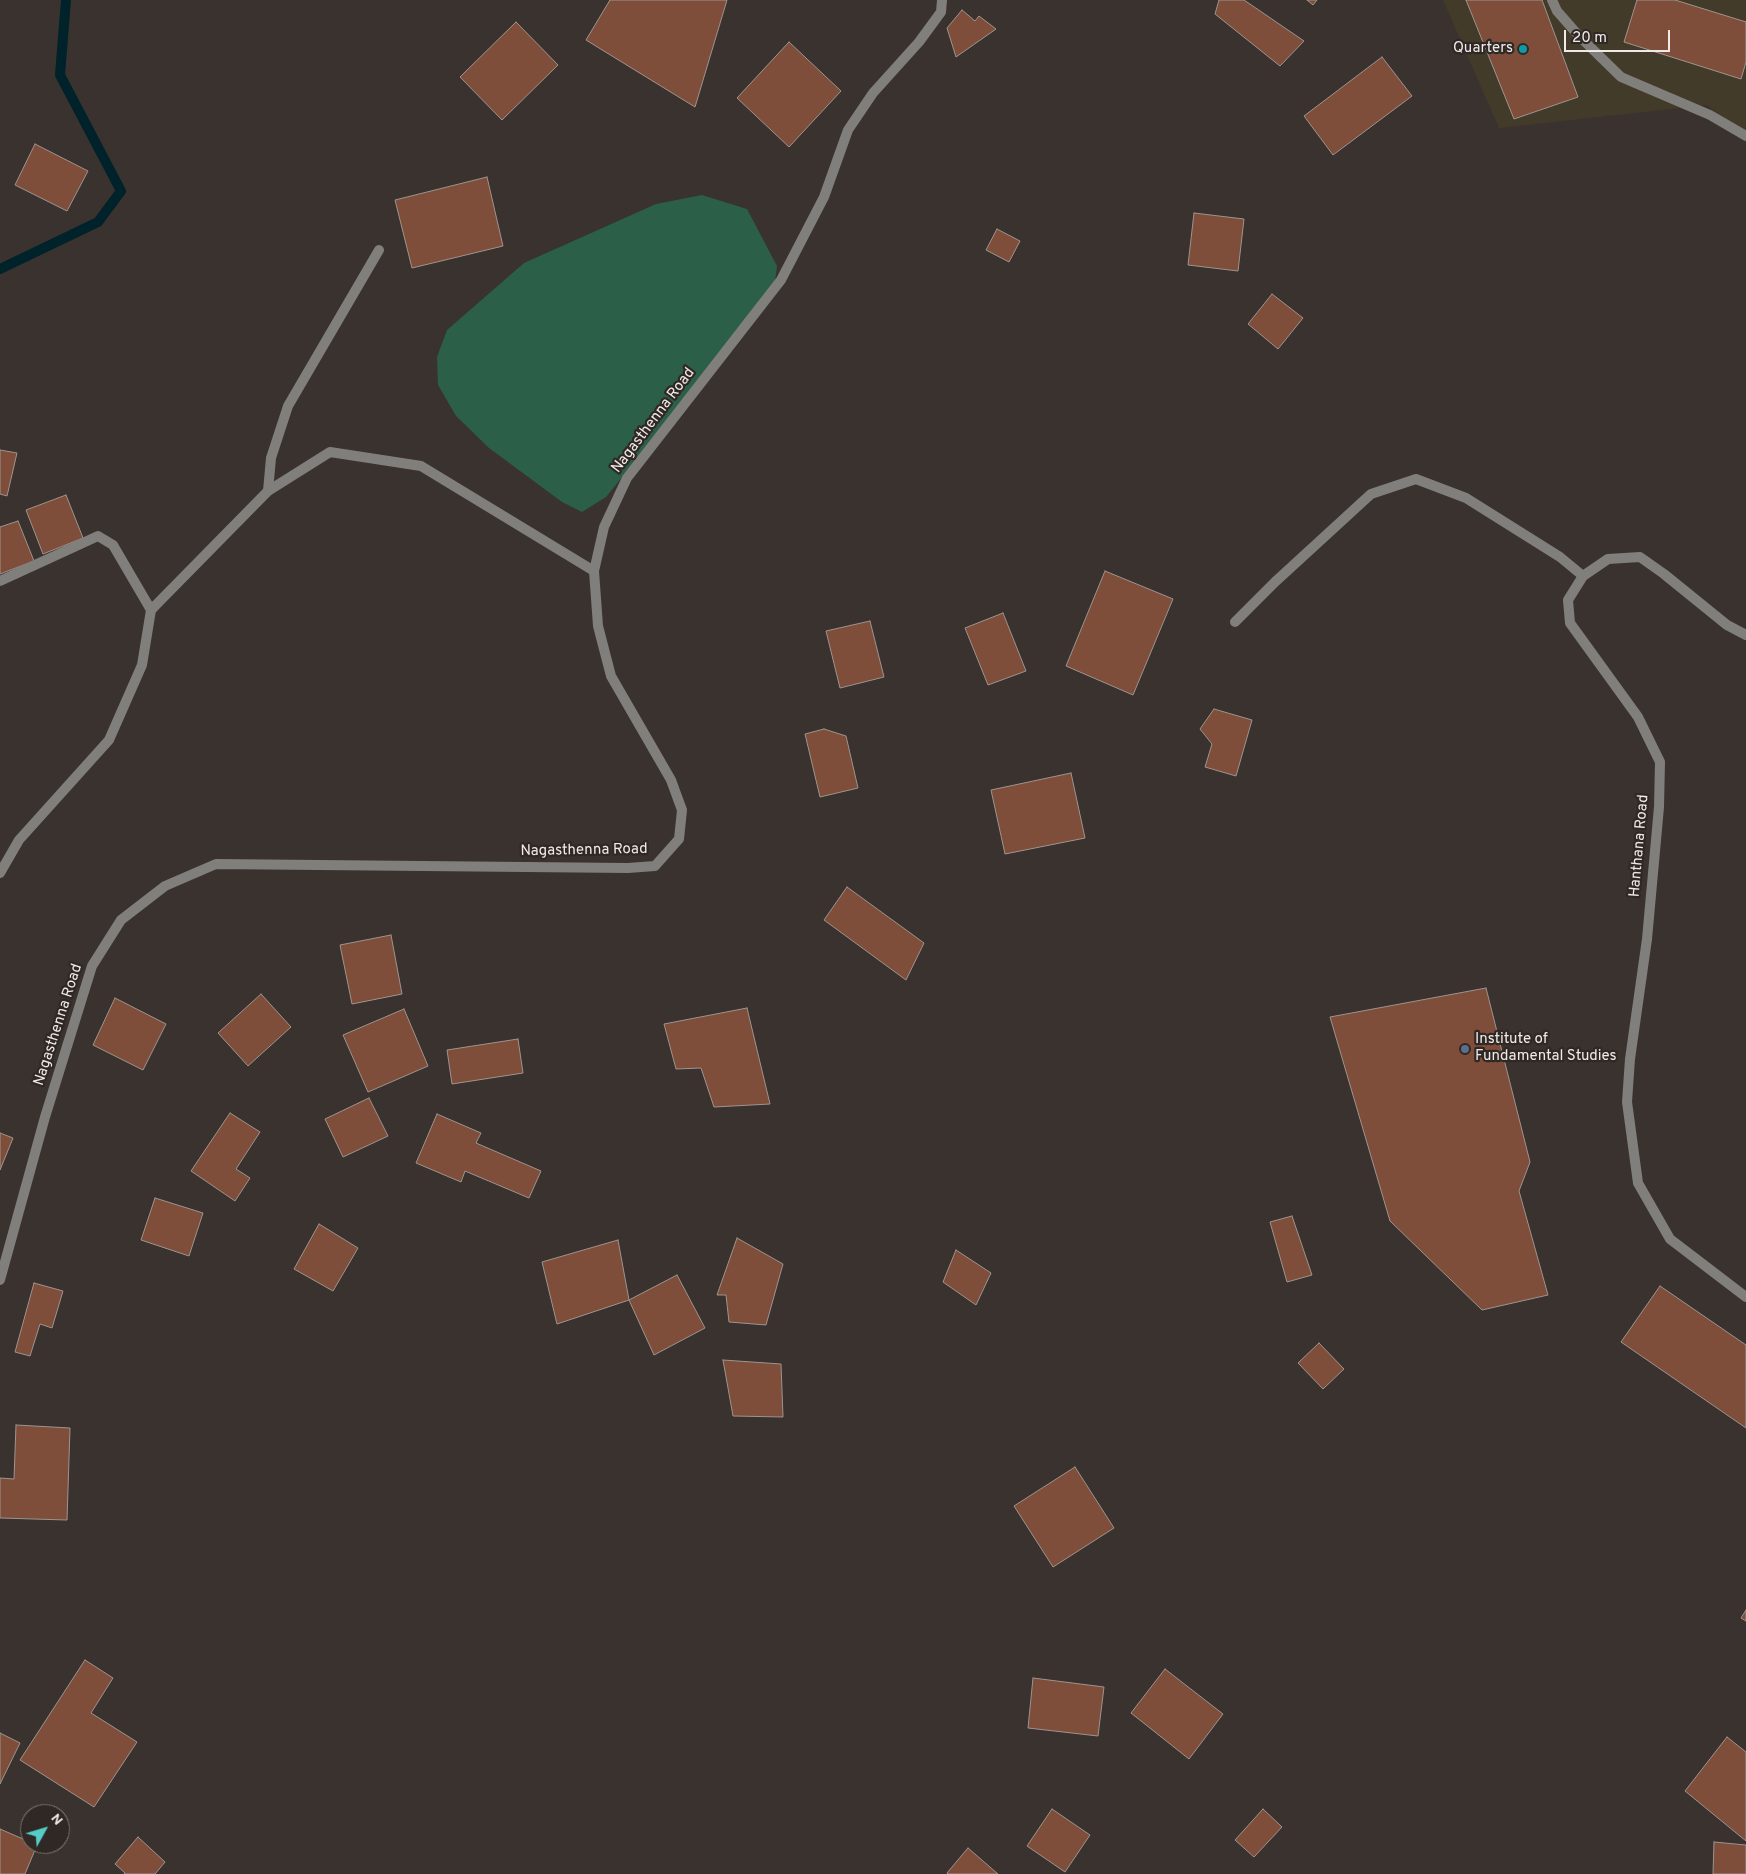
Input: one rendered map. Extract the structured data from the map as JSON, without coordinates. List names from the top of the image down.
{
  "streets": {
    "street": ["Nagasthenna Road", "Hanthana Road"]
  },
  "places": ["Quarters", "Institute of Fundamental Studies"],
  "scale_bar": "20 m",
  "north": "top right"
}
